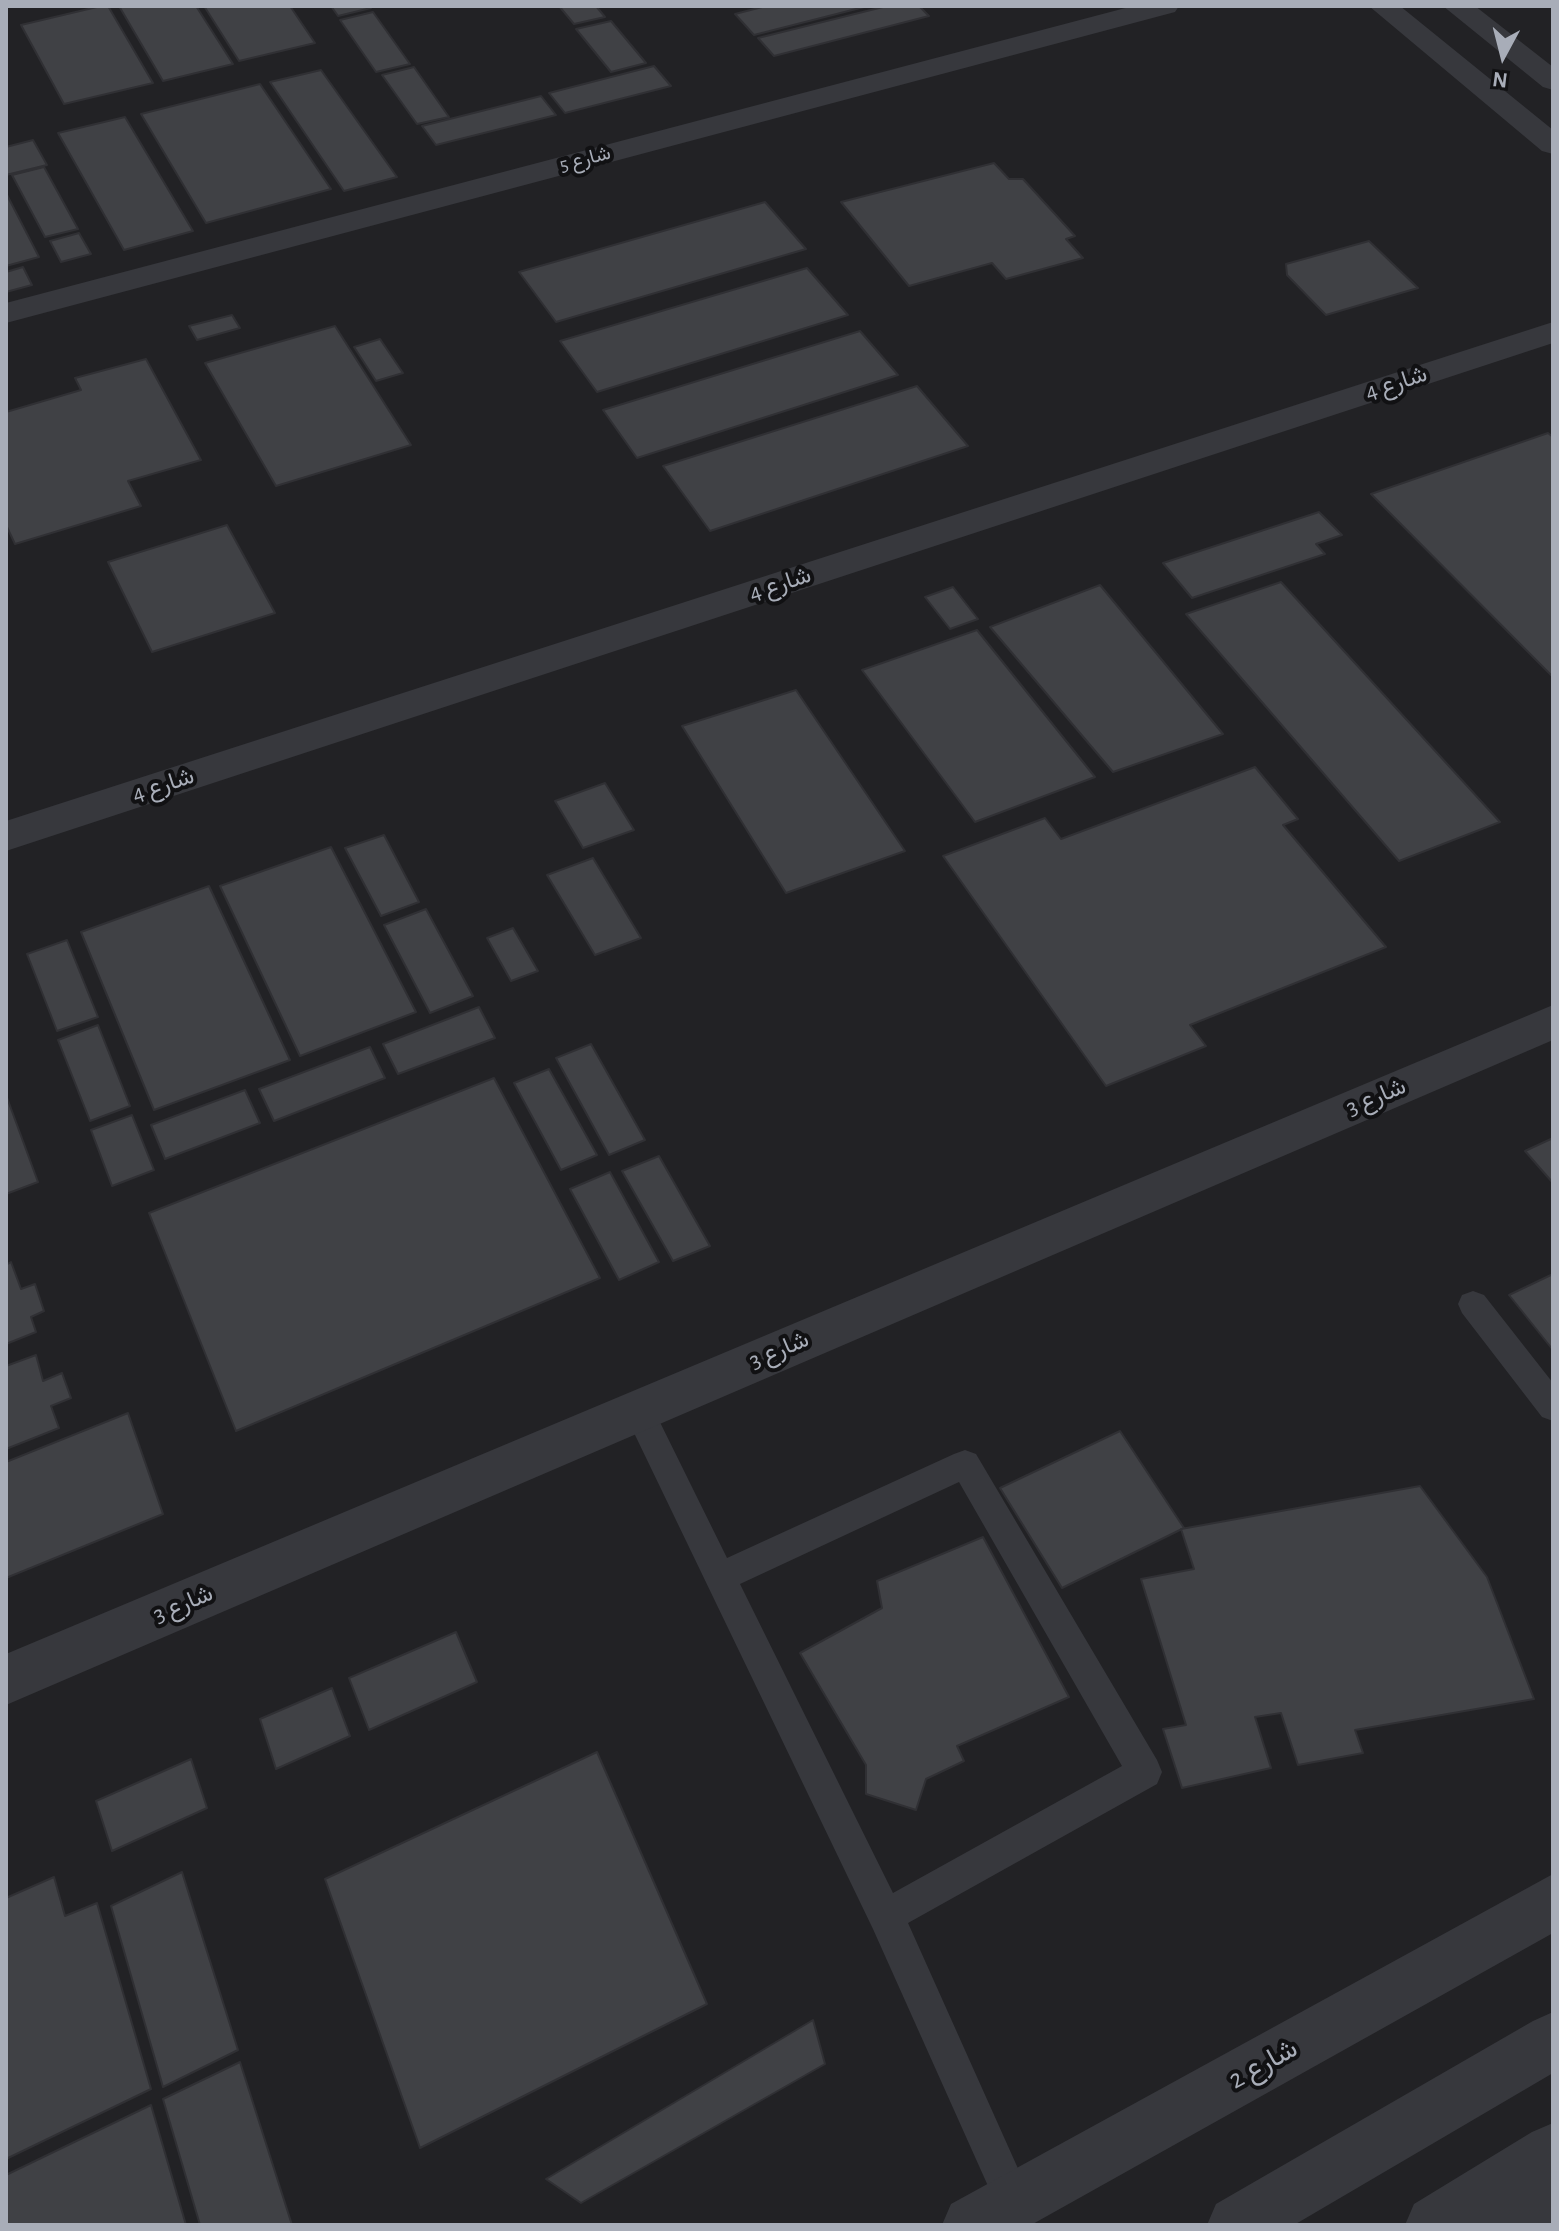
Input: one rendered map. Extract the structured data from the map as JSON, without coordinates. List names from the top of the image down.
{
  "streets": {
    "street": [
      "شارع 5",
      "شارع 4",
      "شارع 3",
      "شارع 2"
    ]
  },
  "north": "bottom"
}
